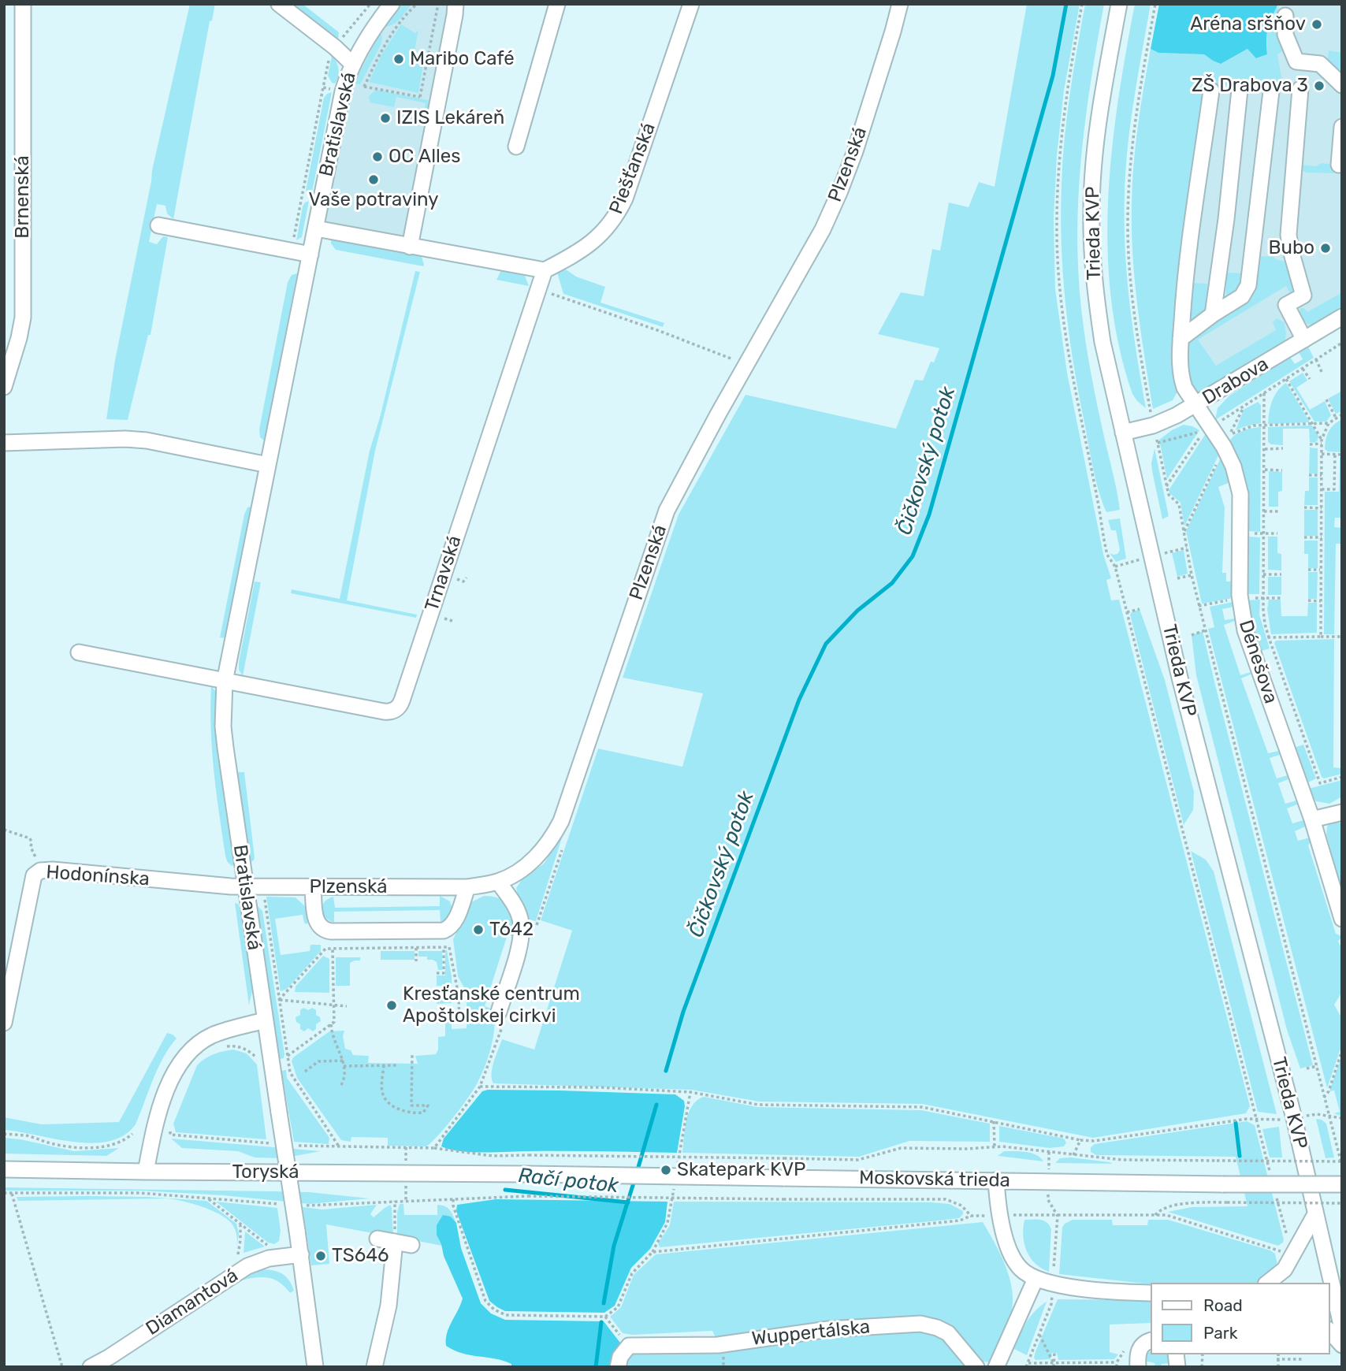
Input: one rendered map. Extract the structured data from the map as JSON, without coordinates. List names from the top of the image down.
{
  "streets": {
    "street": [
      "Bratislavská",
      "Plzenská",
      "Piešťanská",
      "Brnenská",
      "Trieda KVP",
      "Drabova",
      "Trnavská",
      "Dénešova",
      "Hodonínska",
      "Toryská",
      "Moskovská trieda",
      "Diamantová",
      "Wuppertálska"
    ]
  },
  "crossings": [
    ["Bratislavská", "Plzenská"],
    ["Bratislavská", "Trnavská"],
    ["Bratislavská", "Hodonínska"],
    ["Bratislavská", "Diamantová"],
    ["Plzenská", "Hodonínska"],
    ["Piešťanská", "Trnavská"],
    ["Trieda KVP", "Drabova"],
    ["Drabova", "Dénešova"],
    ["Toryská", "Moskovská trieda"]
  ],
  "water": ["Čičkovský potok", "Račí potok"],
  "places": [
    "Aréna sršňov",
    "Maribo Café",
    "ZŠ Drabova 3",
    "IZIS Lekáreň",
    "OC Alles",
    "Vaše potraviny",
    "Bubo",
    "T642",
    "Kresťanské centrum Apoštolskej cirkvi",
    "Skatepark KVP",
    "TS646"
  ],
  "legend": ["Road", "Park"]
}
